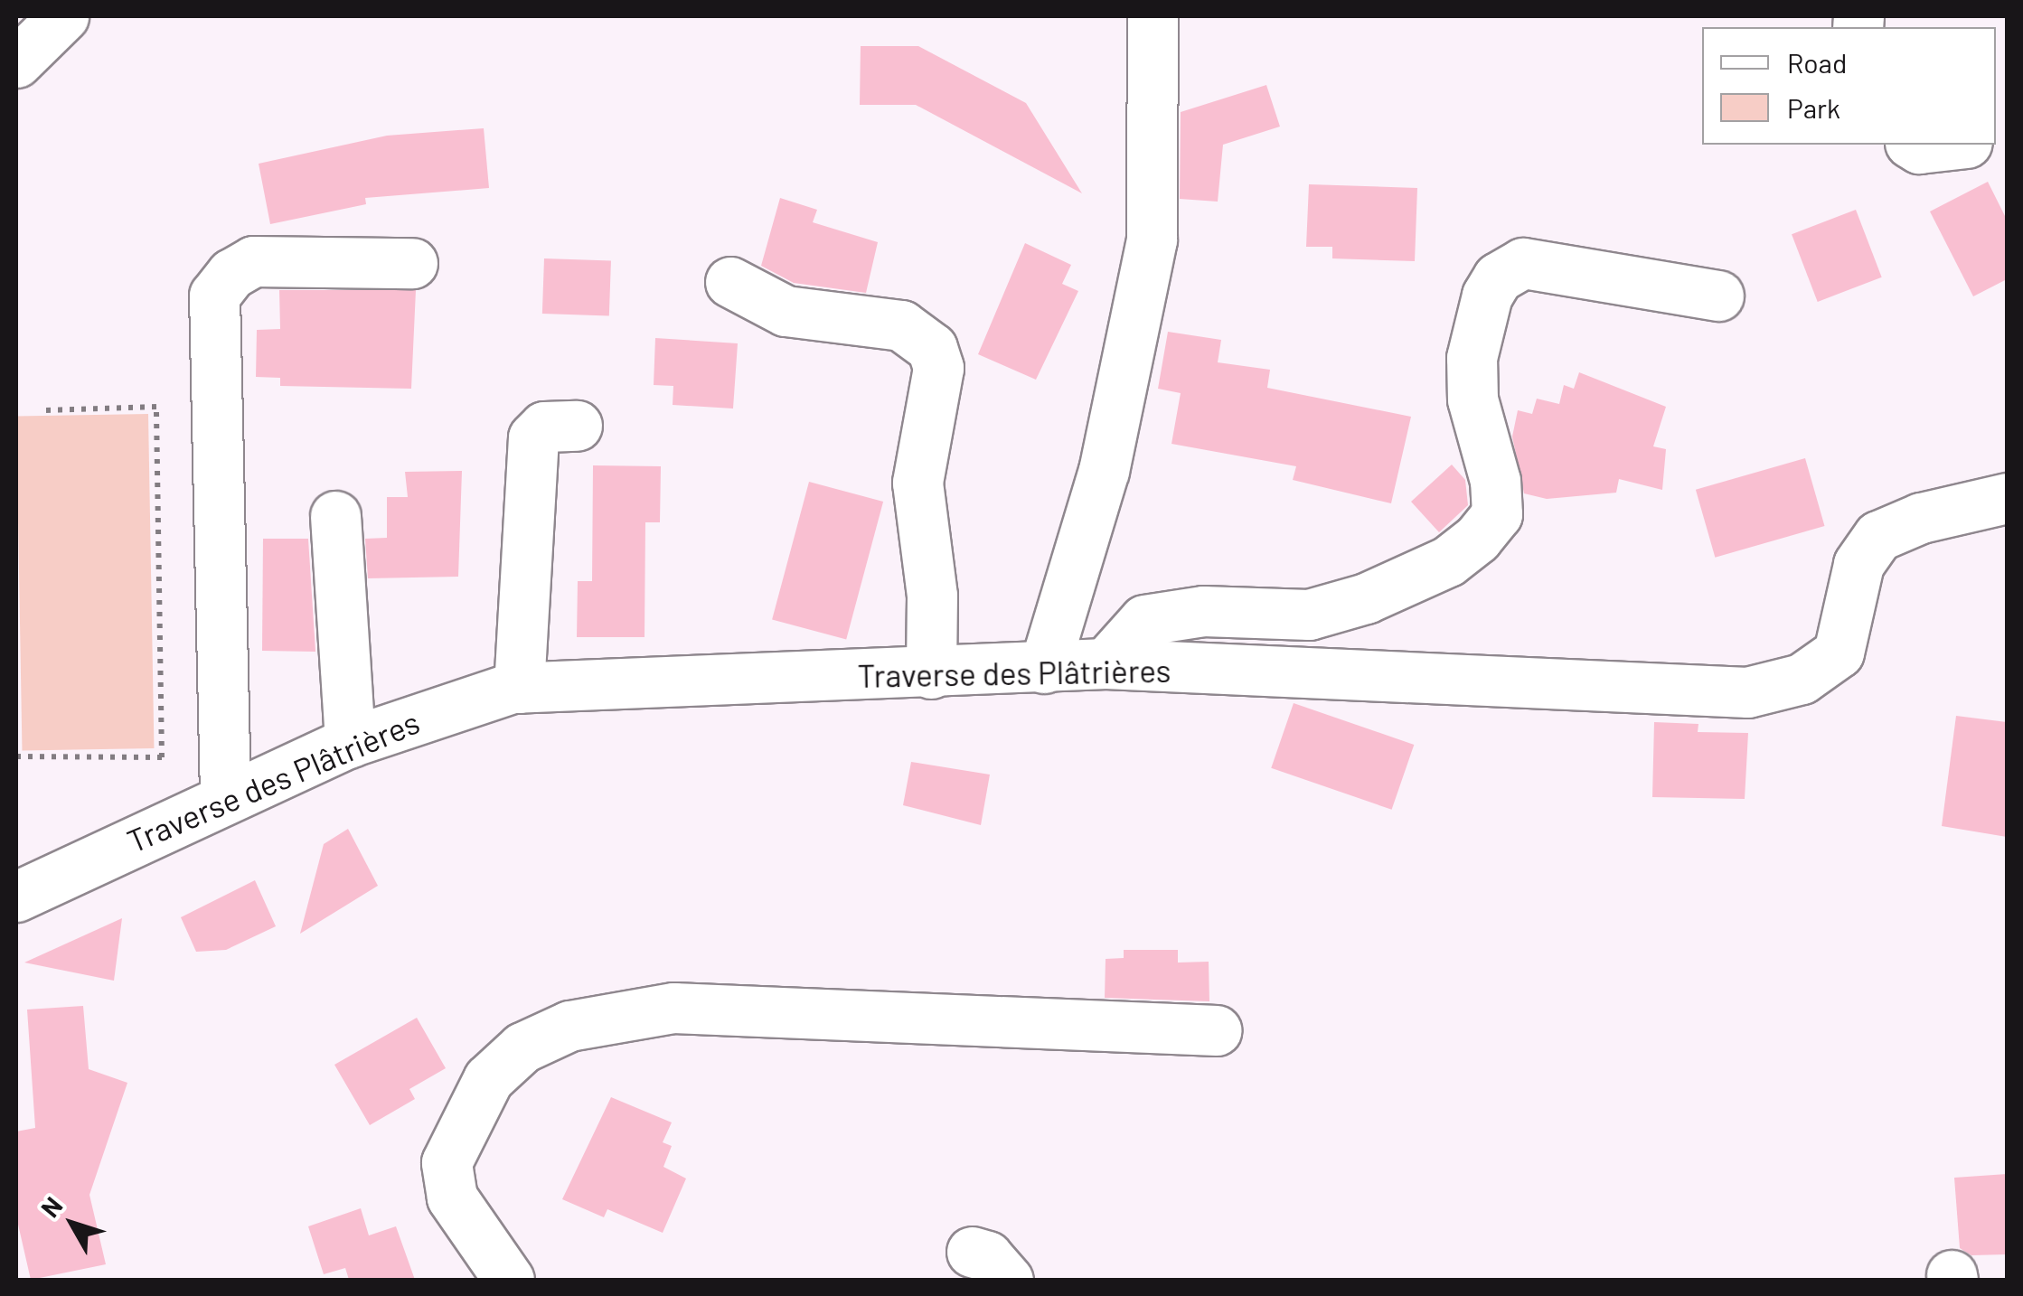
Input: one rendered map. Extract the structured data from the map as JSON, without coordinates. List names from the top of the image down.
{
  "streets": {
    "street": ["Traverse des Plâtrières"]
  },
  "legend": ["Road", "Park"],
  "north": "top left"
}
